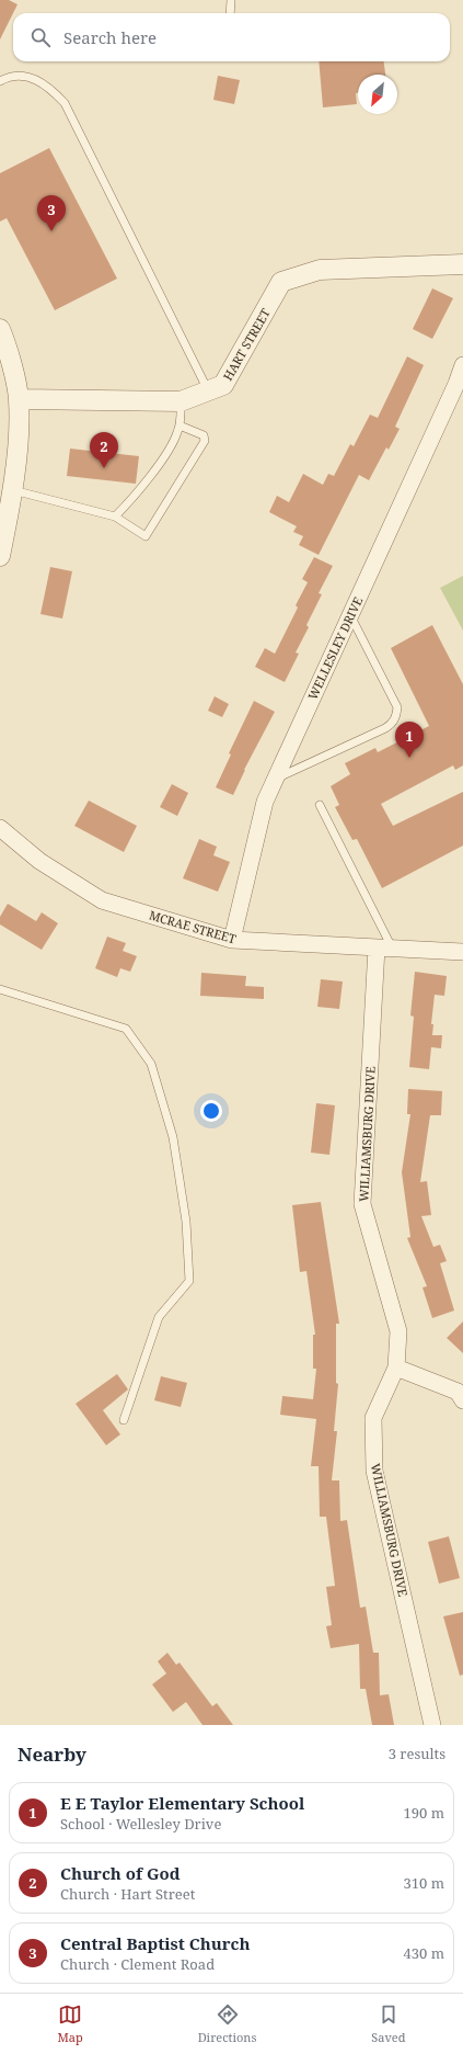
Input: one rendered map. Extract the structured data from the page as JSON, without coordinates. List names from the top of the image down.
{
  "streets": {
    "street": [
      "HART STREET",
      "WELLESLEY DRIVE",
      "MCRAE STREET",
      "WILLIAMSBURG DRIVE"
    ]
  },
  "crossings": [
    ["WELLESLEY DRIVE", "MCRAE STREET"],
    ["MCRAE STREET", "WILLIAMSBURG DRIVE"]
  ],
  "north": "bottom left",
  "page": {
    "search": "Search here",
    "pins": ["3", "2", "1"],
    "heading": ["Nearby", "3 results"],
    "list": [
      {
        "mark": "1",
        "name": "E E Taylor Elementary School",
        "note": "School · Wellesley Drive",
        "value": "190 m"
      },
      {
        "mark": "2",
        "name": "Church of God",
        "note": "Church · Hart Street",
        "value": "310 m"
      },
      {
        "mark": "3",
        "name": "Central Baptist Church",
        "note": "Church · Clement Road",
        "value": "430 m"
      }
    ],
    "nav": ["Map", "Directions", "Saved"]
  }
}
